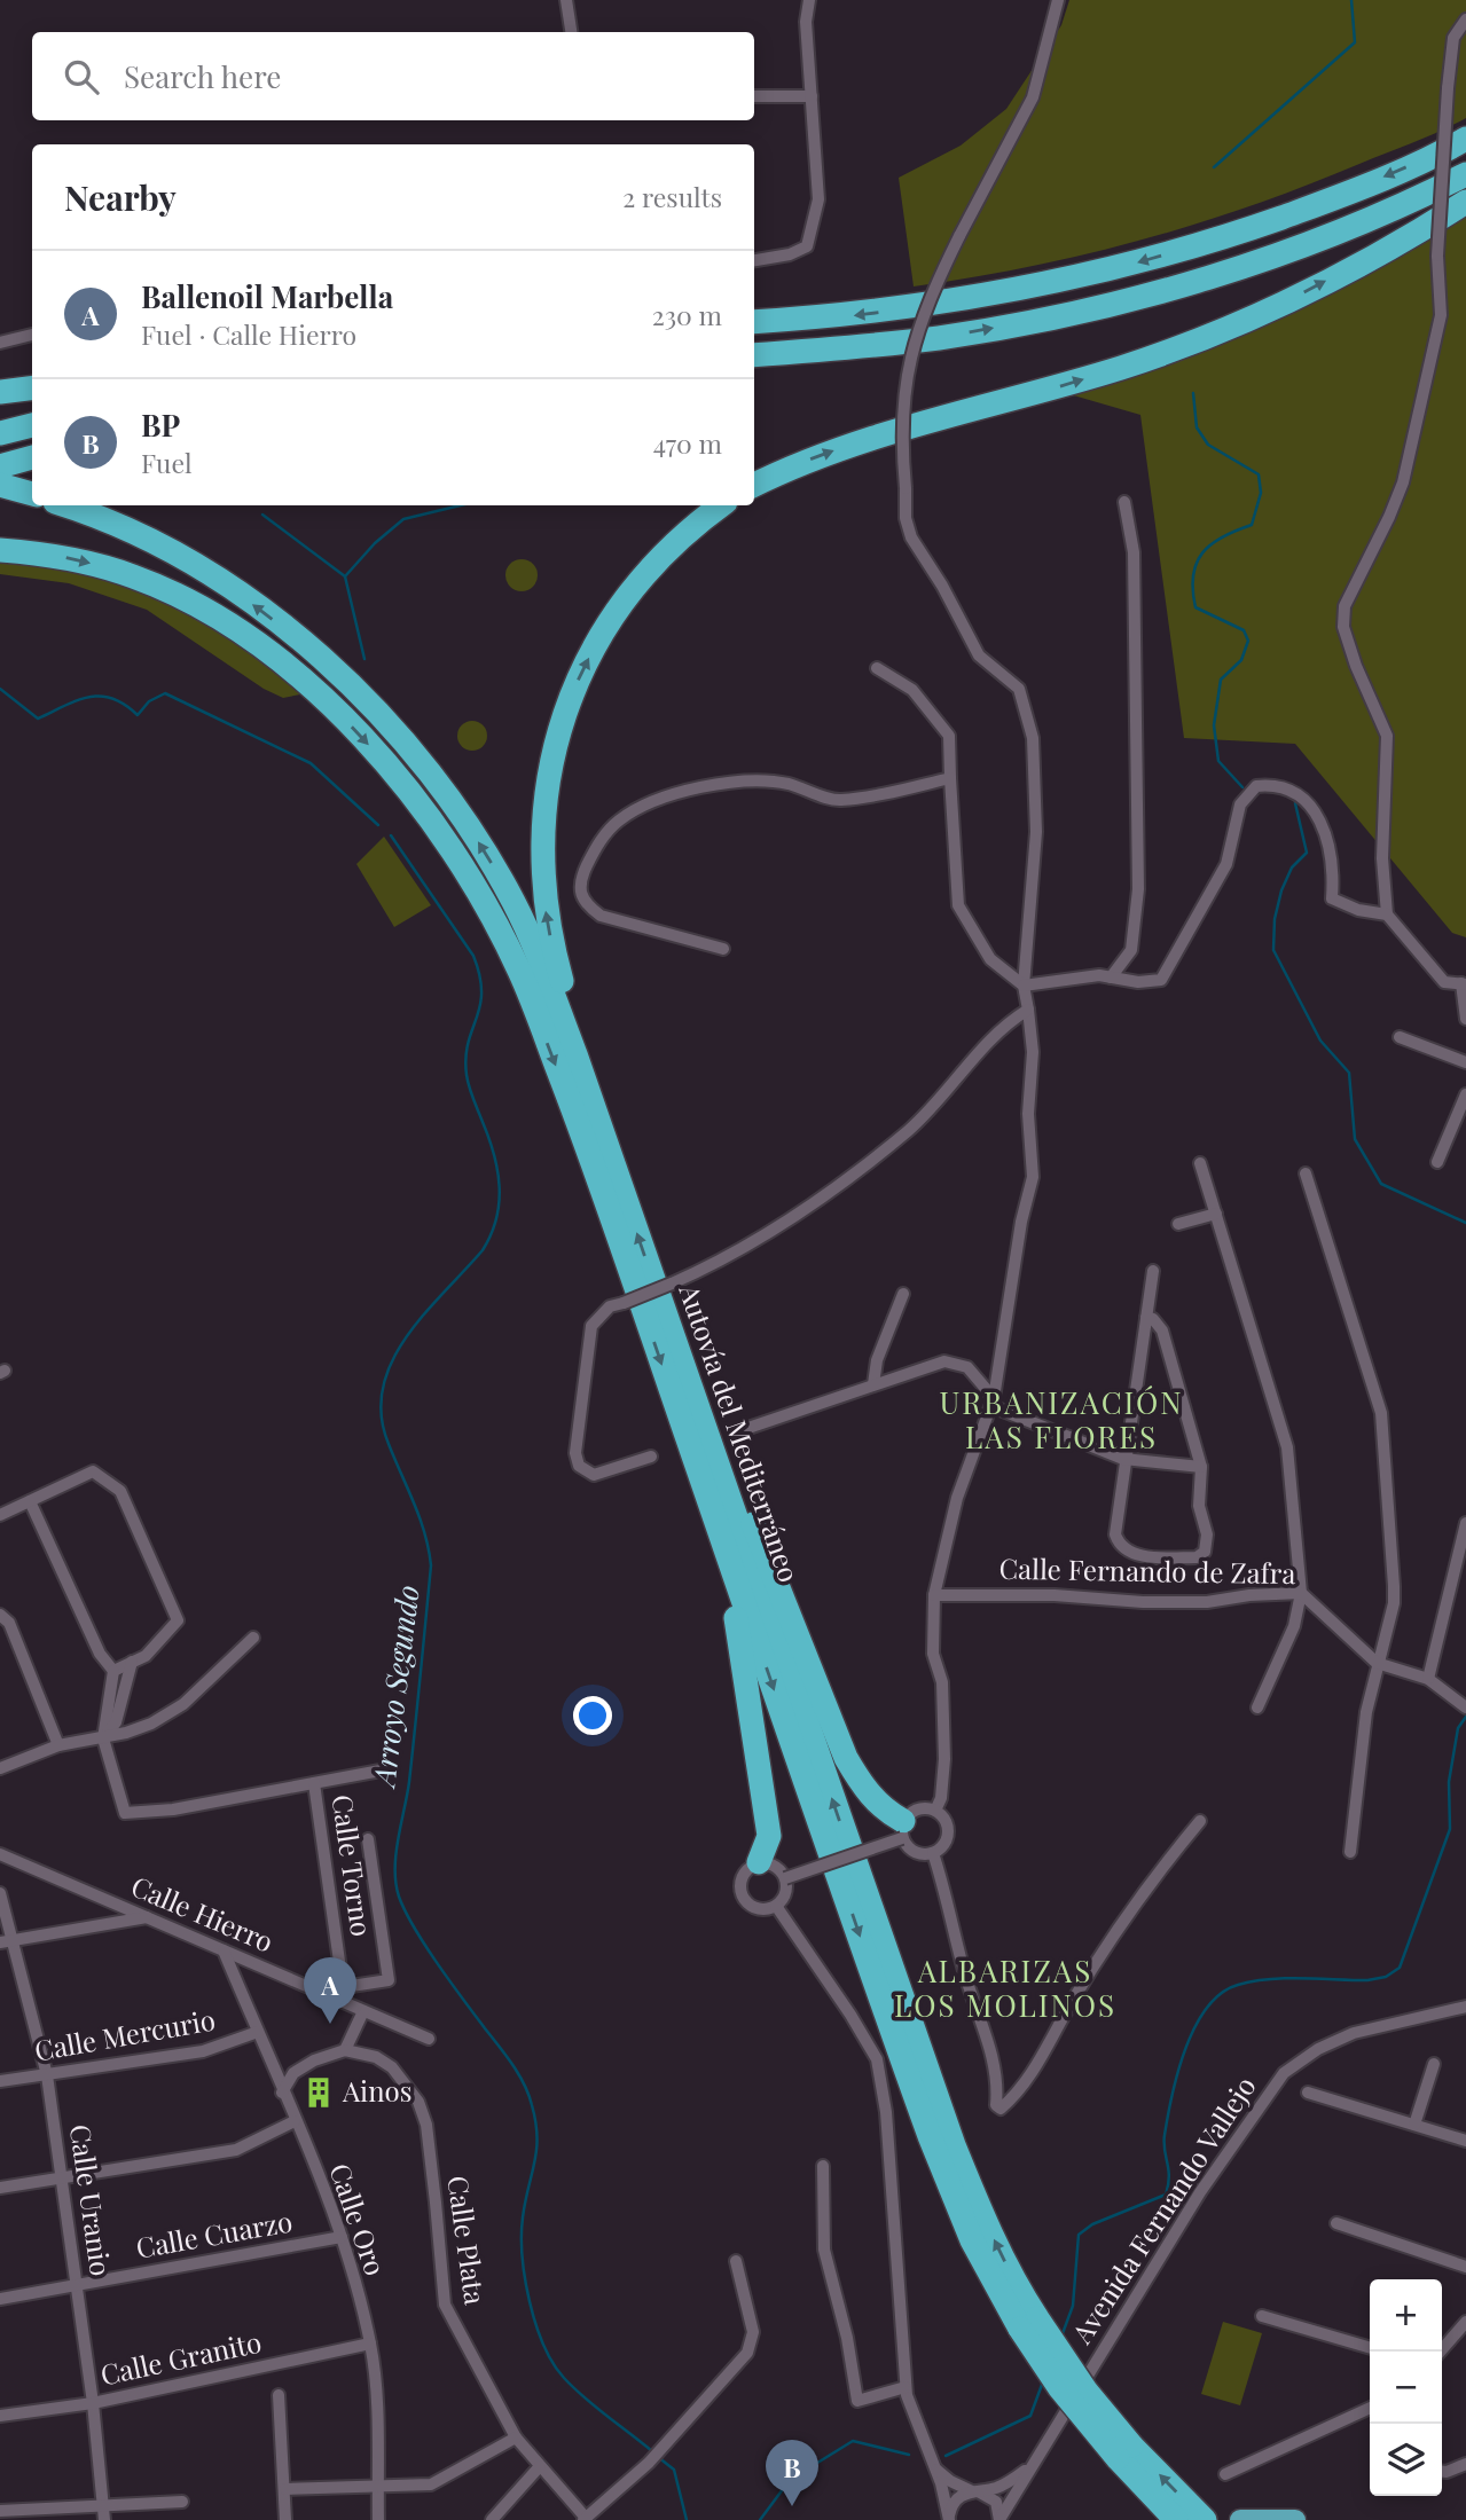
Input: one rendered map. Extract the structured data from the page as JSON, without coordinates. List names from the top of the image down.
{
  "streets": {
    "highway": ["Autovía del Mediterráneo"],
    "street": [
      "Calle Fernando de Zafra",
      "Calle Torno",
      "Calle Hierro",
      "Calle Mercurio",
      "Calle Uranio",
      "Avenida Fernando Vallejo",
      "Calle Oro",
      "Calle Cuarzo",
      "Calle Plata",
      "Calle Granito"
    ]
  },
  "crossings": [
    ["Calle Torno", "Calle Hierro"],
    ["Calle Hierro", "Calle Oro"],
    ["Calle Mercurio", "Calle Uranio"],
    ["Calle Mercurio", "Calle Oro"],
    ["Calle Uranio", "Calle Cuarzo"],
    ["Calle Uranio", "Calle Granito"],
    ["Calle Oro", "Calle Cuarzo"],
    ["Calle Oro", "Calle Granito"]
  ],
  "districts": ["URBANIZACIÓN LAS FLORES", "ALBARIZAS LOS MOLINOS"],
  "water": ["Arroyo Segundo"],
  "places": {
    "building": ["Ainos"]
  },
  "page": {
    "search": "Search here",
    "heading": ["Nearby", "2 results"],
    "list": [
      {
        "mark": "A",
        "name": "Ballenoil Marbella",
        "note": "Fuel · Calle Hierro",
        "value": "230 m"
      },
      {
        "mark": "B",
        "name": "BP",
        "note": "Fuel",
        "value": "470 m"
      }
    ],
    "pins": ["A", "B"],
    "map_buttons": ["+", "−"]
  }
}
